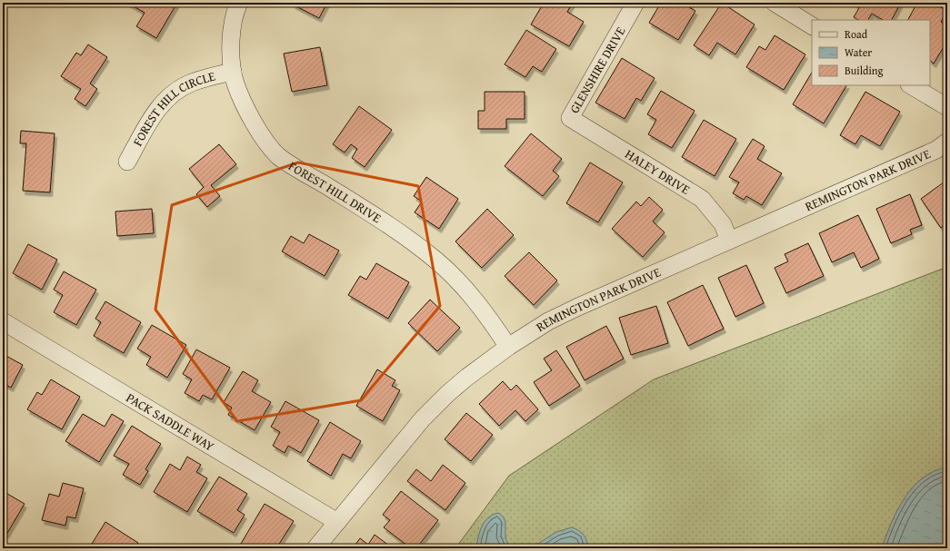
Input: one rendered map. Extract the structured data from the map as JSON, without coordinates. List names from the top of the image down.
{
  "streets": {
    "street": [
      "GLENSHIRE DRIVE",
      "FOREST HILL CIRCLE",
      "HALEY DRIVE",
      "REMINGTON PARK DRIVE",
      "FOREST HILL DRIVE",
      "PACK SADDLE WAY"
    ]
  },
  "crossings": [
    ["GLENSHIRE DRIVE", "HALEY DRIVE"],
    ["FOREST HILL CIRCLE", "FOREST HILL DRIVE"],
    ["HALEY DRIVE", "REMINGTON PARK DRIVE"],
    ["REMINGTON PARK DRIVE", "FOREST HILL DRIVE"],
    ["REMINGTON PARK DRIVE", "PACK SADDLE WAY"]
  ],
  "legend": ["Road", "Water", "Building"]
}
